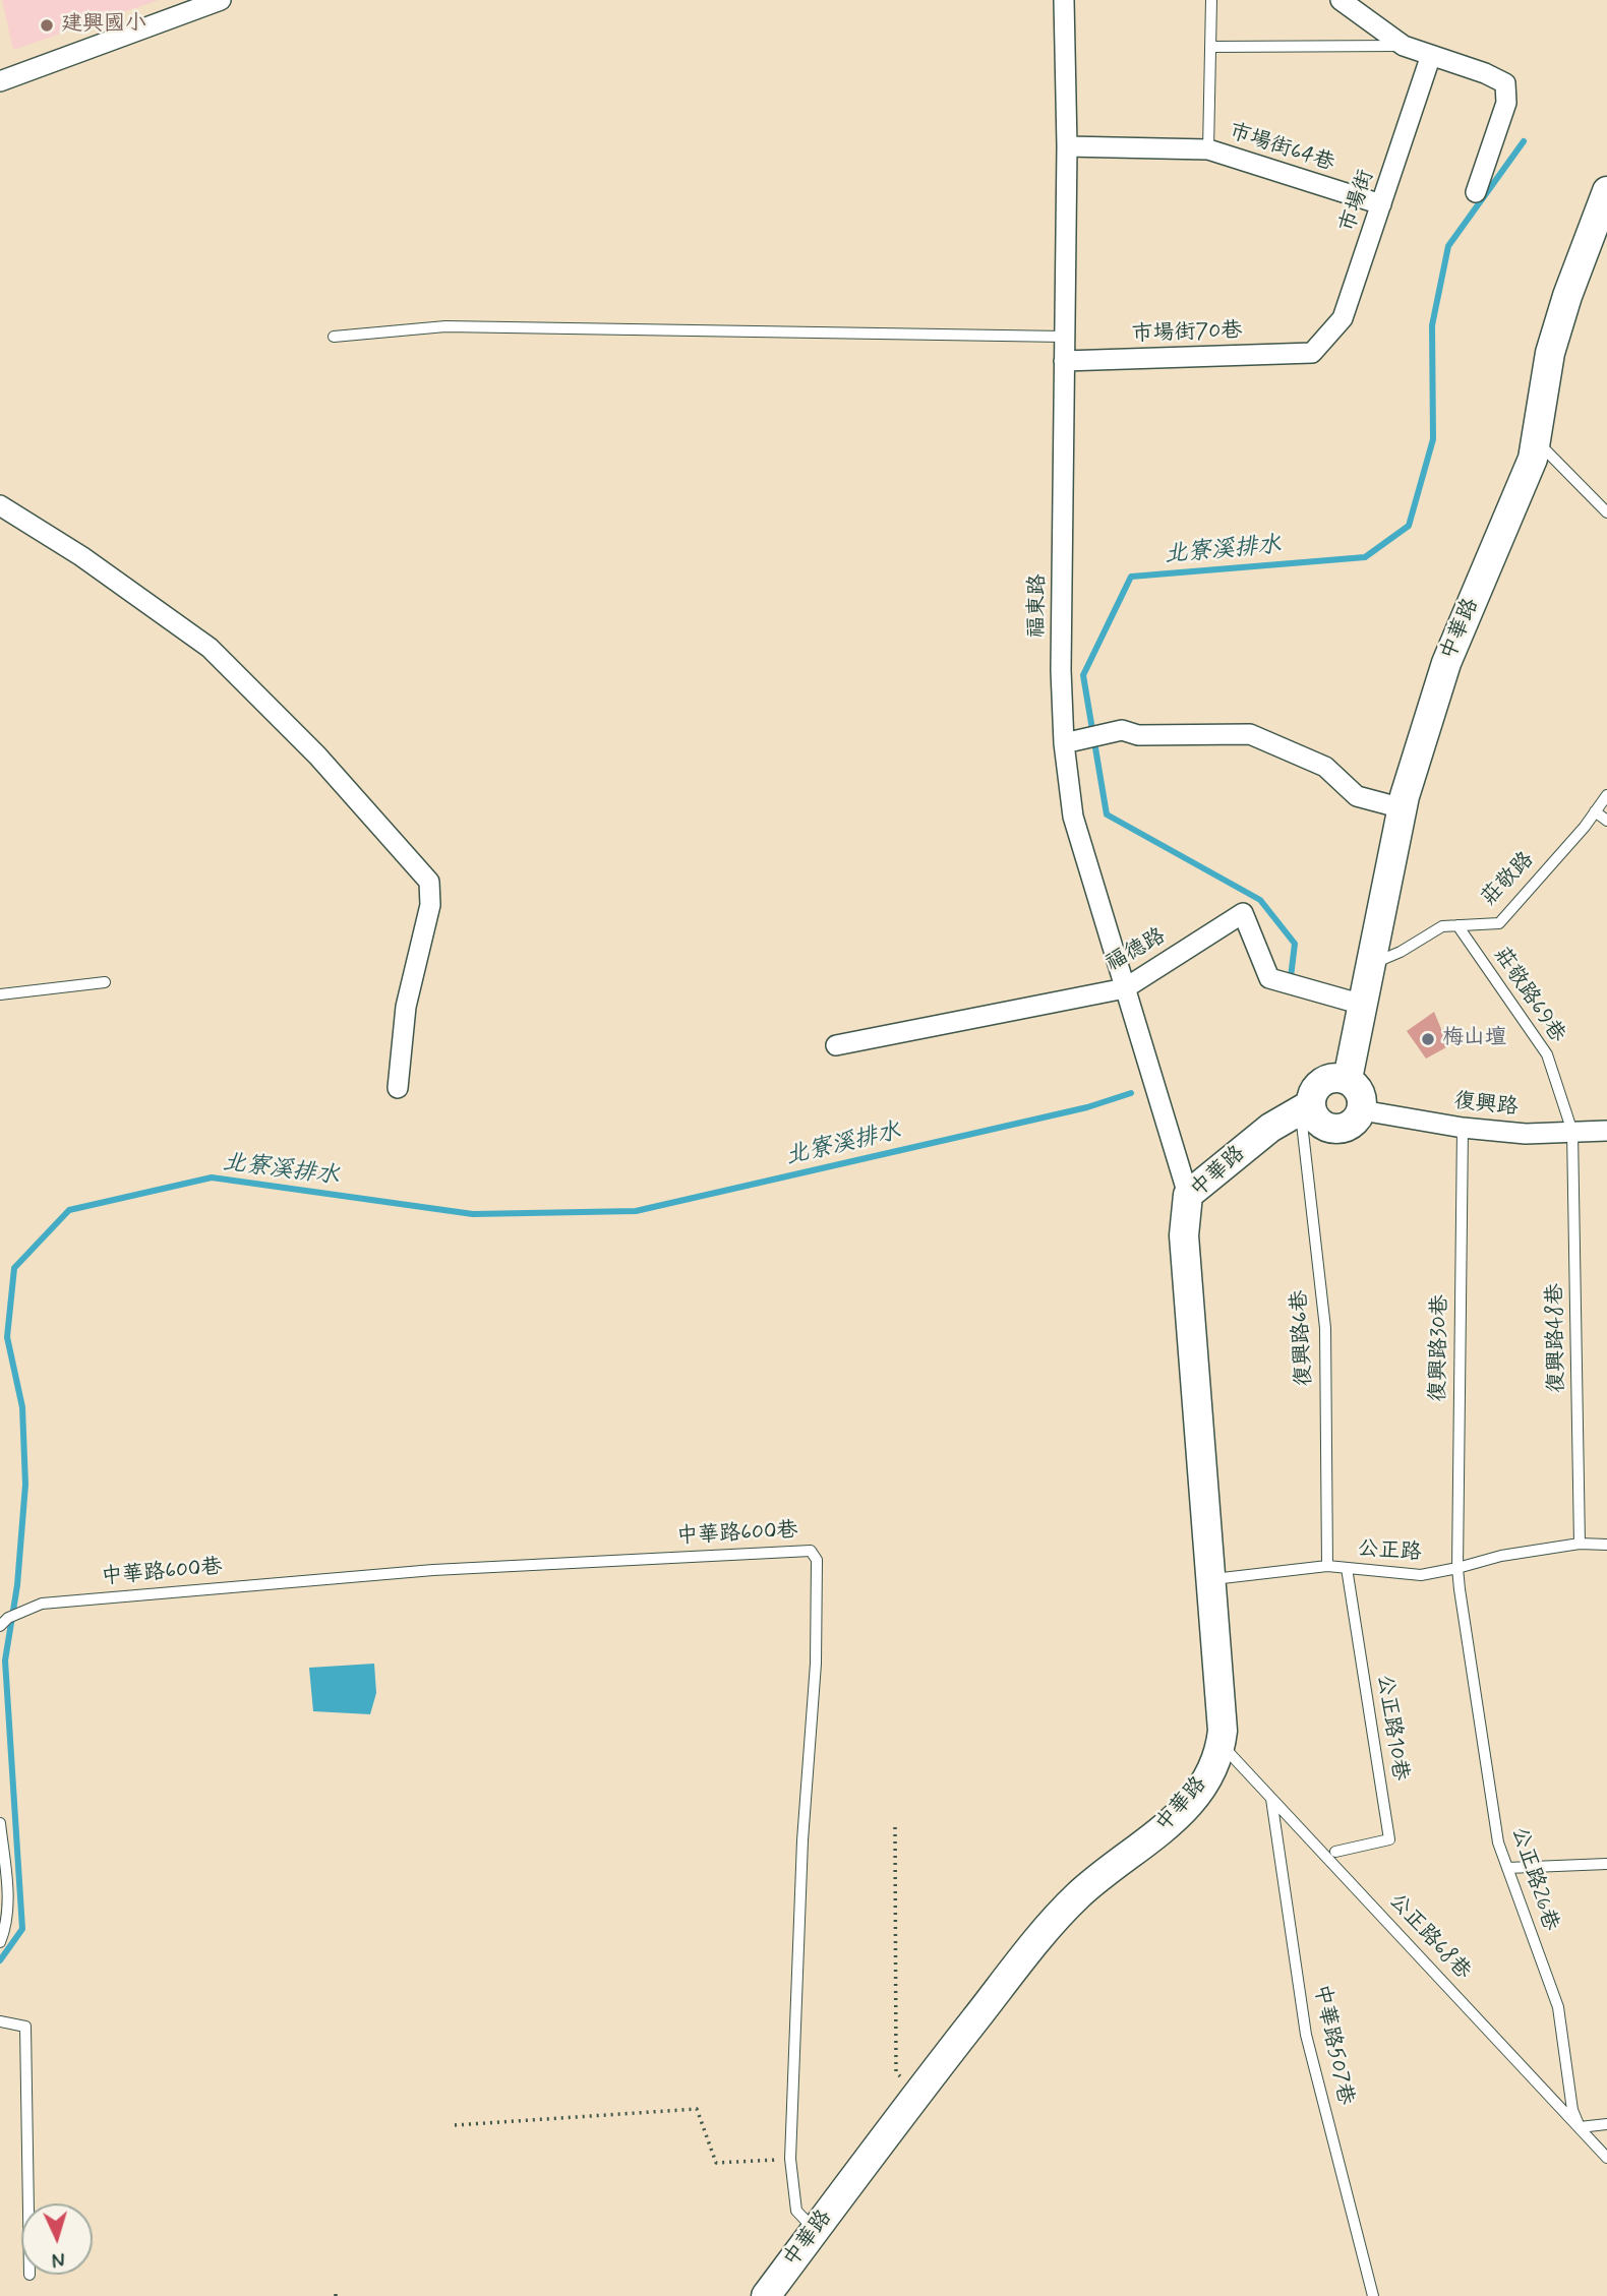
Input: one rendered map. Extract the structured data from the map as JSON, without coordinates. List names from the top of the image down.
{
  "streets": {
    "street": [
      "市場街64巷",
      "市場街",
      "市場街70巷",
      "福東路",
      "中華路",
      "福德路",
      "復興路"
    ],
    "lane": [
      "莊敬路",
      "莊敬路69巷",
      "復興路6巷",
      "復興路48巷",
      "復興路30巷",
      "中華路600巷",
      "公正路",
      "公正路10巷",
      "公正路26巷",
      "公正路68巷",
      "中華路507巷"
    ]
  },
  "crossings": [
    ["市場街64巷", "市場街"],
    ["市場街64巷", "福東路"],
    ["市場街", "市場街70巷"],
    ["市場街70巷", "福東路"],
    ["福東路", "中華路"],
    ["福東路", "福德路"],
    ["中華路", "莊敬路"],
    ["中華路", "福德路"],
    ["中華路", "復興路"],
    ["中華路", "復興路6巷"],
    ["中華路", "中華路600巷"],
    ["中華路", "公正路"],
    ["中華路", "公正路68巷"],
    ["莊敬路", "莊敬路69巷"],
    ["莊敬路69巷", "復興路"],
    ["莊敬路69巷", "復興路48巷"],
    ["復興路", "復興路6巷"],
    ["復興路", "復興路48巷"],
    ["復興路", "復興路30巷"],
    ["復興路6巷", "公正路"],
    ["復興路48巷", "公正路"],
    ["復興路30巷", "公正路"],
    ["復興路30巷", "公正路26巷"],
    ["公正路", "公正路10巷"],
    ["公正路", "公正路26巷"],
    ["公正路26巷", "公正路68巷"],
    ["公正路68巷", "中華路507巷"]
  ],
  "water": ["北寮溪排水"],
  "places": ["建興國小", "梅山壇"],
  "north": "bottom"
}
